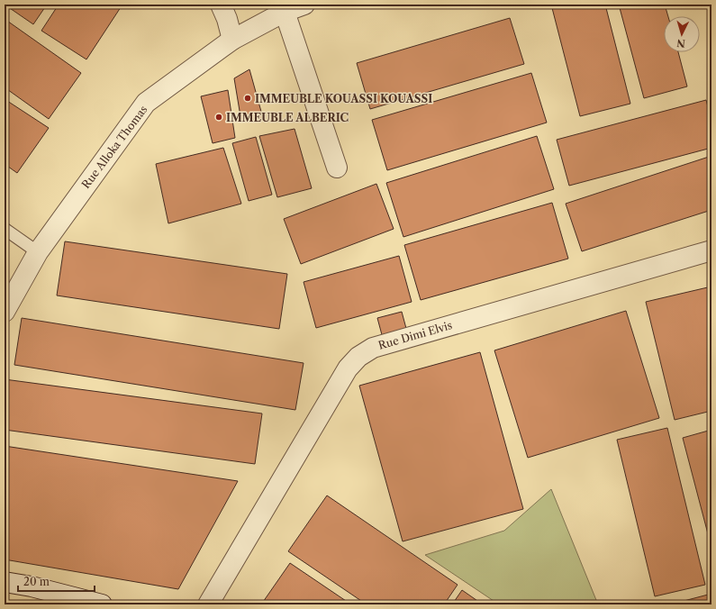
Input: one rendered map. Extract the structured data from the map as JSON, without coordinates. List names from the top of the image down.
{
  "streets": {
    "street": ["Rue Alloka Thomas", "Rue Dimi Elvis"]
  },
  "places": ["IMMEUBLE KOUASSI KOUASSI", "IMMEUBLE ALBERIC"],
  "scale_bar": "20 m",
  "north": "bottom"
}
